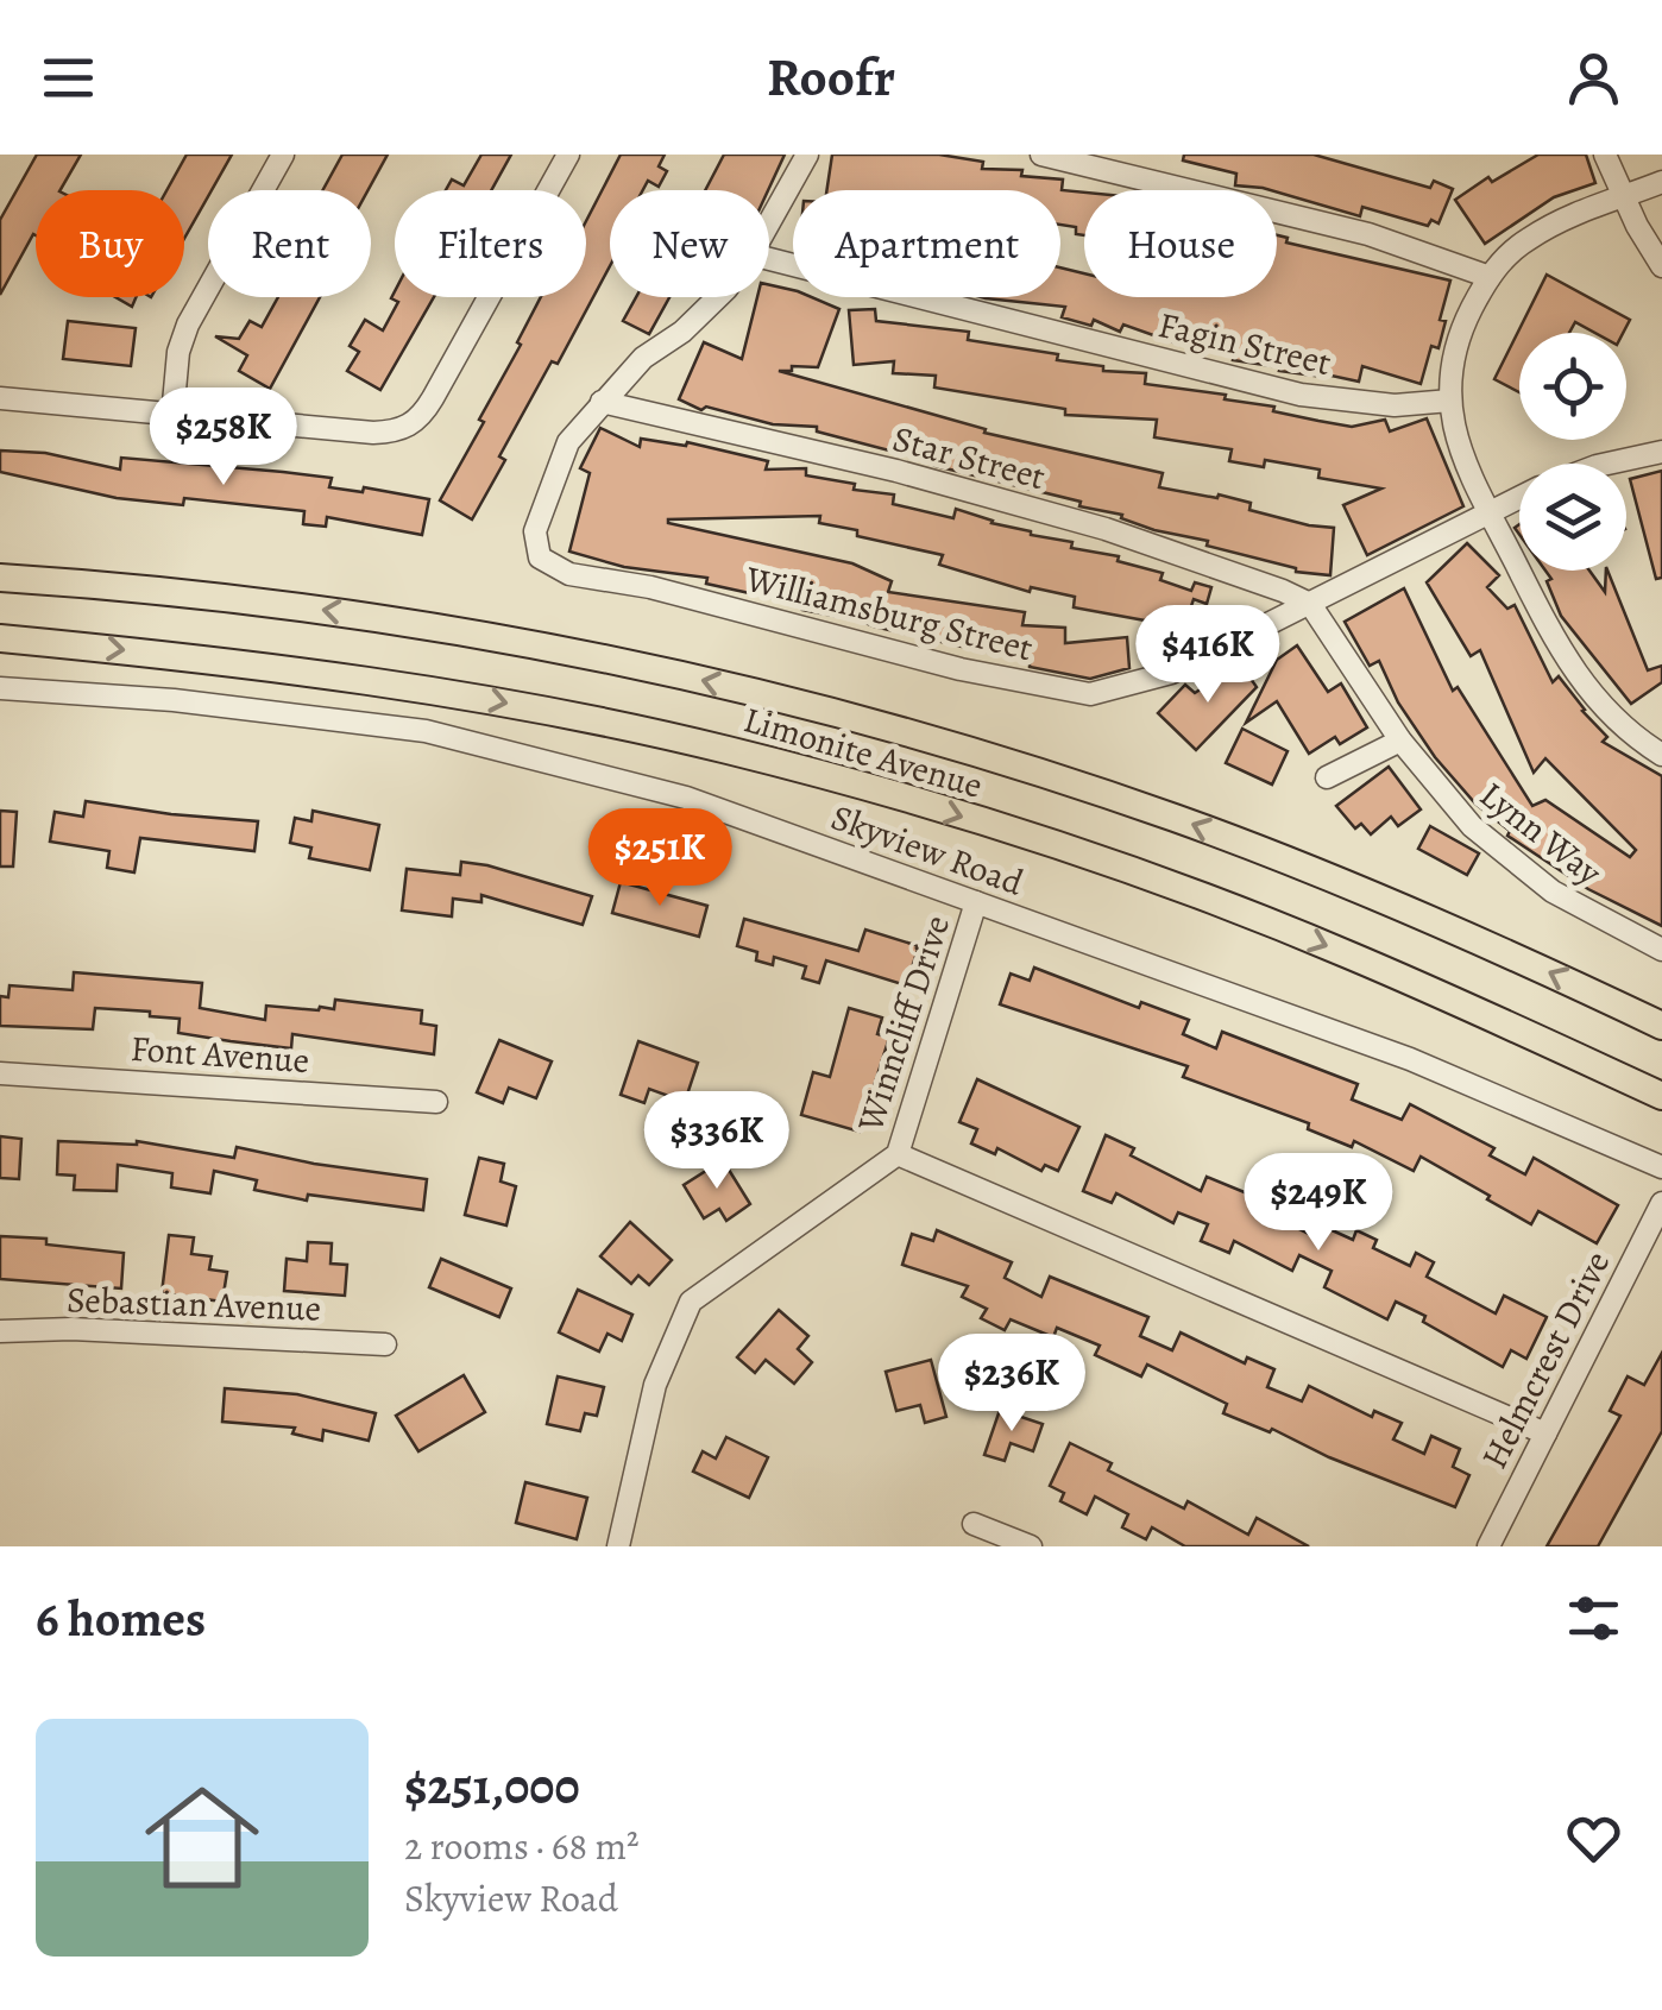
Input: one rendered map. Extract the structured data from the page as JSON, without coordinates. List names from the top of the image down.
{
  "streets": {
    "main road": ["Limonite Avenue"],
    "street": [
      "Fagin Street",
      "Star Street",
      "Williamsburg Street",
      "Lynn Way",
      "Skyview Road",
      "Winncliff Drive",
      "Font Avenue",
      "Sebastian Avenue",
      "Helmcrest Drive"
    ]
  },
  "crossings": [
    ["Star Street", "Williamsburg Street"],
    ["Star Street", "Lynn Way"],
    ["Williamsburg Street", "Lynn Way"],
    ["Skyview Road", "Winncliff Drive"]
  ],
  "page": {
    "header": "Roofr",
    "chip": [
      "Buy",
      "Rent",
      "Filters",
      "New",
      "Apartment",
      "House"
    ],
    "price": [
      "$258K",
      "$416K",
      "$251K",
      "$336K",
      "$249K",
      "$236K"
    ],
    "heading": "6 homes",
    "list": [
      {
        "name": "$251,000",
        "note": "2 rooms · 68 m² · Skyview Road"
      }
    ]
  }
}
